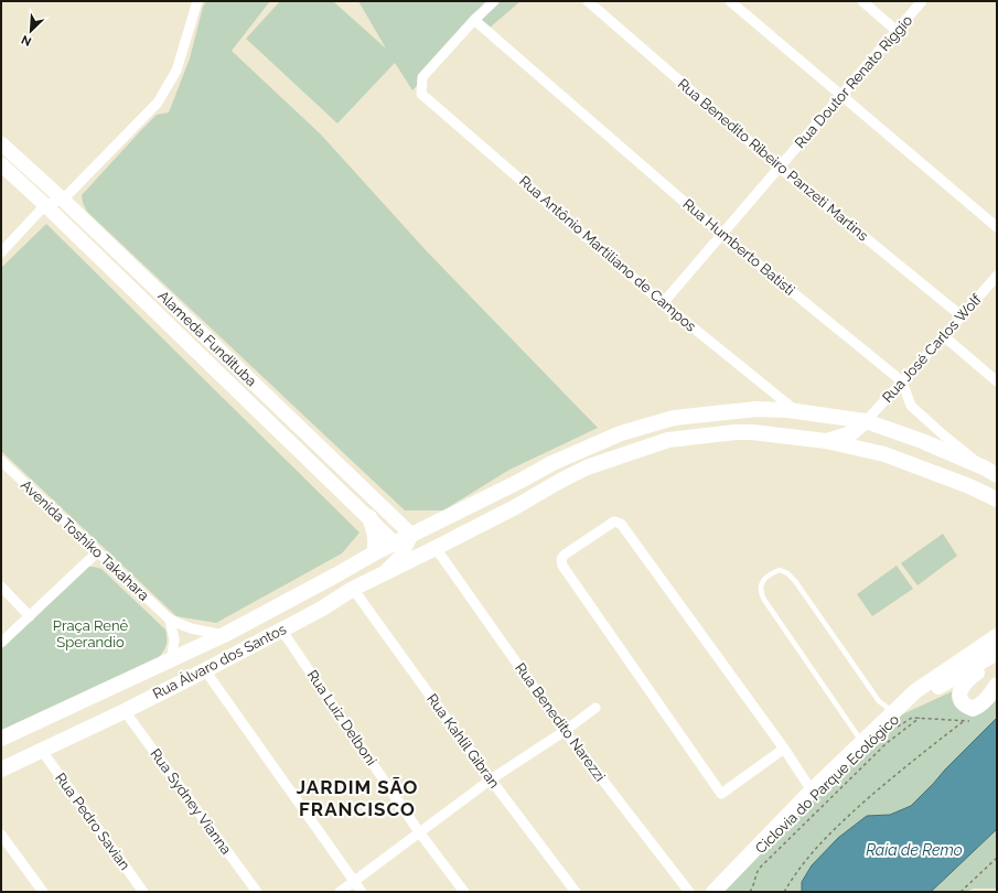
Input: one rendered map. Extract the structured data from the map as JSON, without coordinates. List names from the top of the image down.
{
  "streets": {
    "main road": ["Alameda Fundituba", "Rua Álvaro dos Santos"],
    "street": [
      "Rua Doutor Renato Riggio",
      "Rua Benedito Ribeiro Panzeti Martins",
      "Rua Humberto Batisti",
      "Rua Antônio Martiliano de Campos",
      "Rua José Carlos Wolf",
      "Avenida Toshiko Takahara",
      "Rua Luiz Delboni",
      "Rua Benedito Narezzi",
      "Rua Kahlil Gibran",
      "Rua Sydney Vianna",
      "Rua Pedro Savian"
    ],
    "path": ["Ciclovia do Parque Ecológico"]
  },
  "crossings": [
    ["Rua Doutor Renato Riggio", "Rua Benedito Ribeiro Panzeti Martins"],
    ["Rua Doutor Renato Riggio", "Rua Humberto Batisti"],
    ["Rua Doutor Renato Riggio", "Rua Antônio Martiliano de Campos"],
    ["Rua Benedito Ribeiro Panzeti Martins", "Rua José Carlos Wolf"],
    ["Rua Humberto Batisti", "Rua Antônio Martiliano de Campos"],
    ["Rua Humberto Batisti", "Rua José Carlos Wolf"],
    ["Rua Álvaro dos Santos", "Rua Luiz Delboni"],
    ["Rua Álvaro dos Santos", "Rua Benedito Narezzi"],
    ["Rua Álvaro dos Santos", "Rua Kahlil Gibran"],
    ["Rua Álvaro dos Santos", "Rua Sydney Vianna"],
    ["Rua Álvaro dos Santos", "Rua Pedro Savian"]
  ],
  "districts": ["JARDIM SÃO FRANCISCO"],
  "water": ["Raia de Remo"],
  "parks": ["Praça Renê Sperandio"],
  "north": "bottom left"
}
